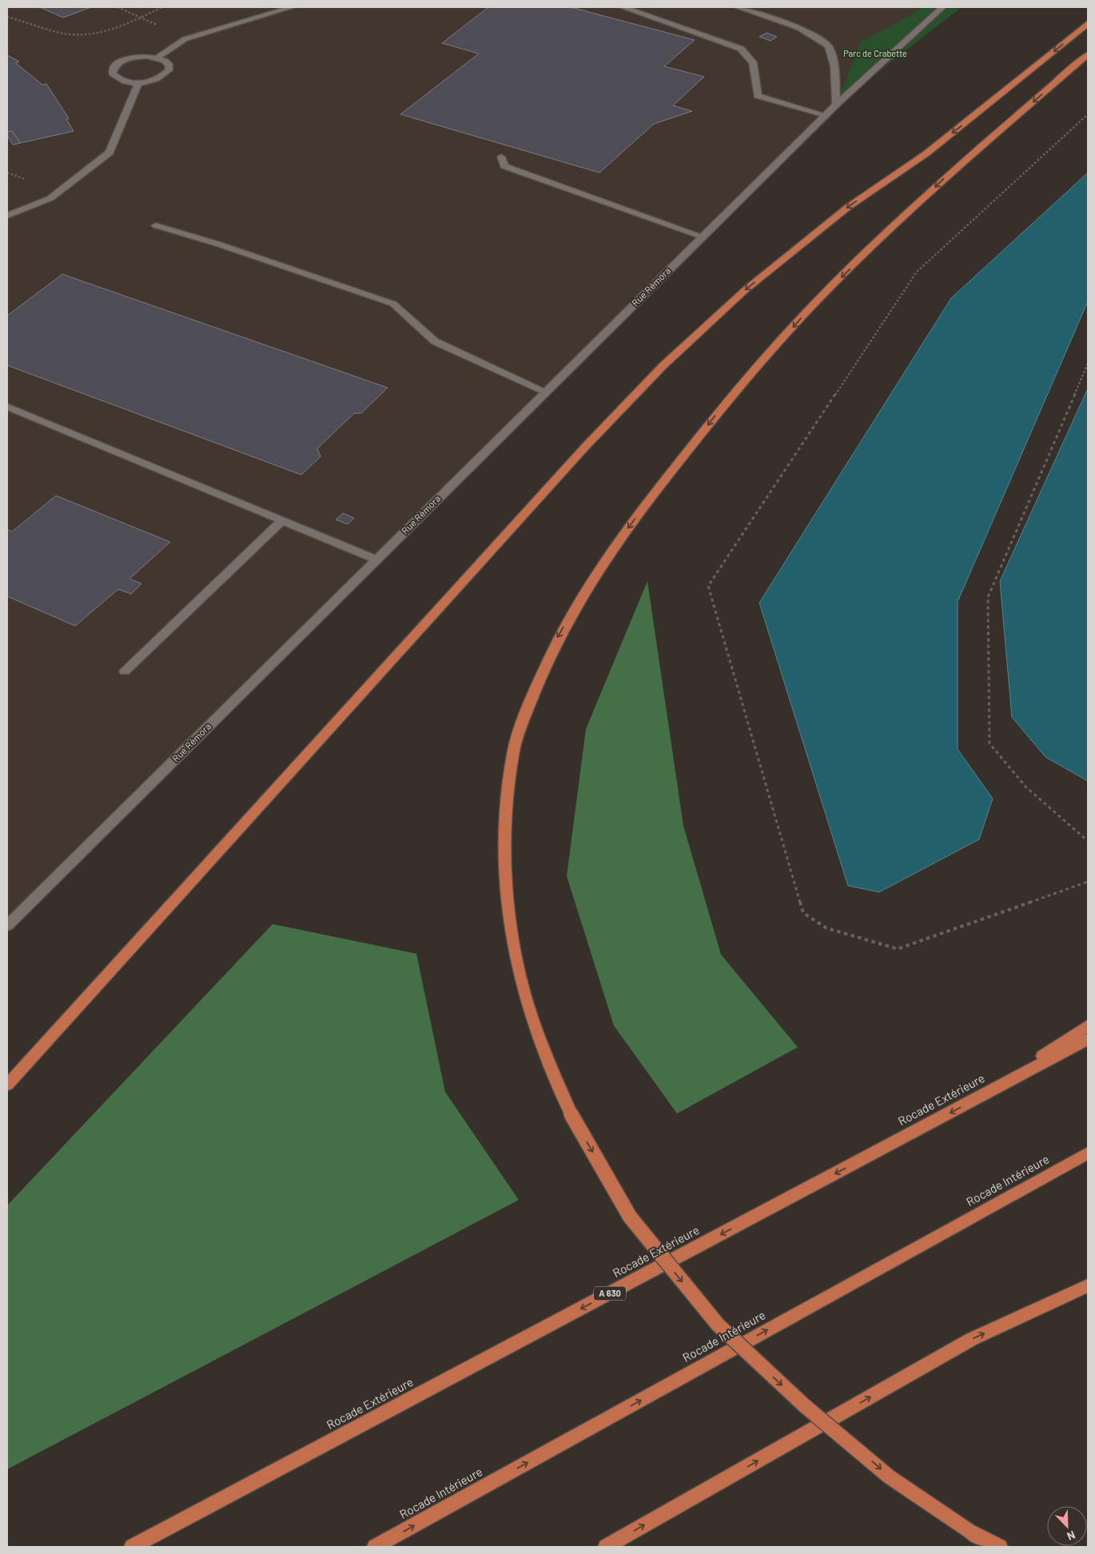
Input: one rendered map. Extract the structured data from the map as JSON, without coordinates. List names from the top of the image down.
{
  "streets": {
    "highway": ["Rocade Extérieure", "Rocade Intérieure", "A 630"],
    "street": ["Rue Rémora"]
  },
  "one_way": ["Rocade Extérieure", "Rocade Intérieure"],
  "parks": ["Parc de Crabette"],
  "north": "bottom right"
}
